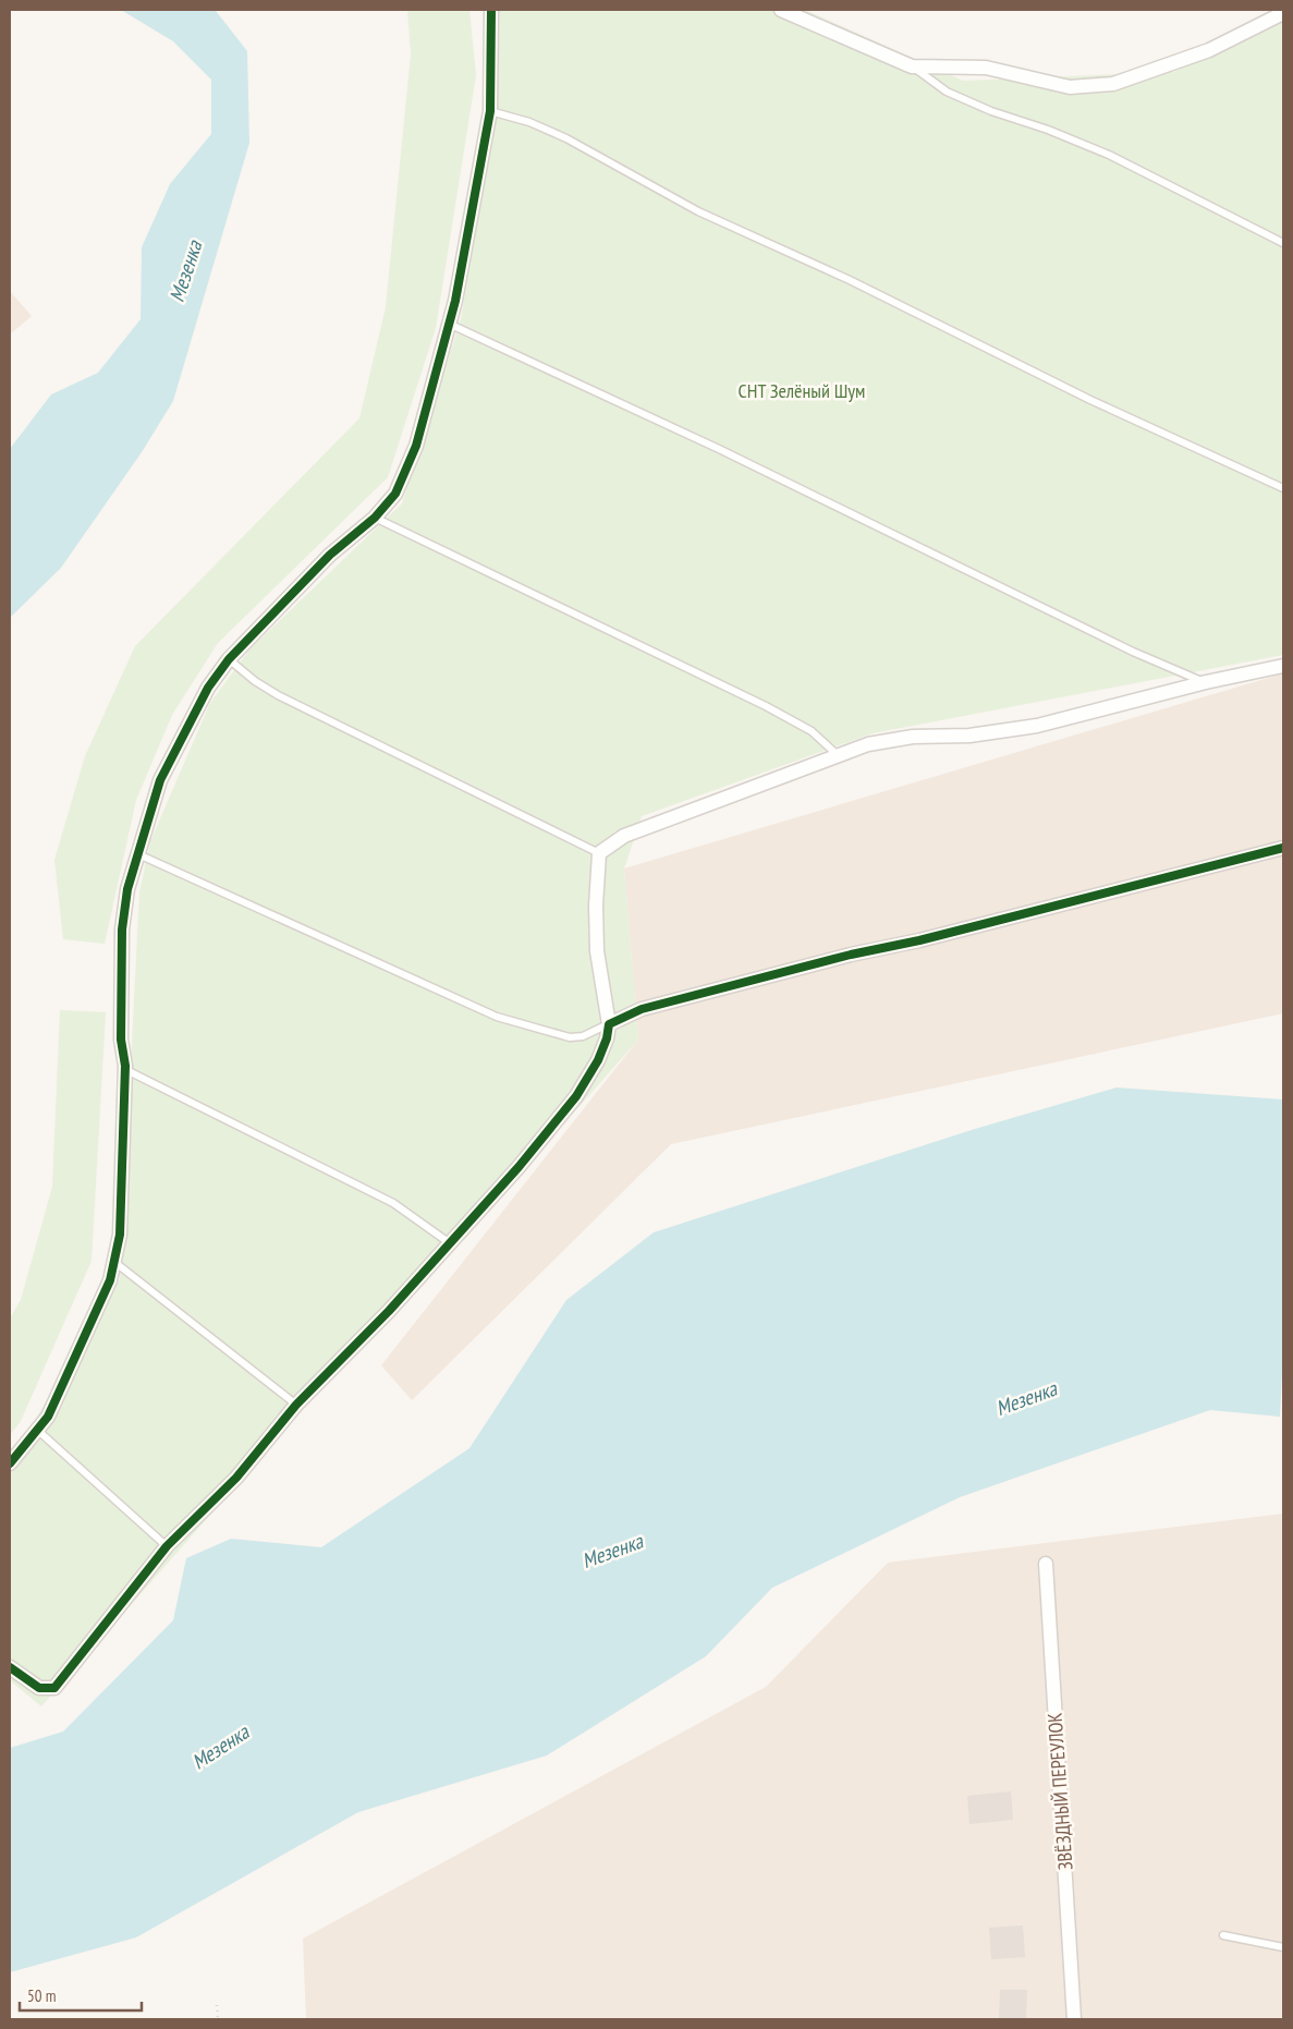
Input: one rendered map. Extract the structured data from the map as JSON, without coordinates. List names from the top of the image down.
{
  "streets": {
    "street": ["ЗВЁЗДНЫЙ ПЕРЕУЛОК"]
  },
  "water": ["Мезенка"],
  "parks": ["СНТ Зелёный Шум"],
  "scale_bar": "50 m"
}
